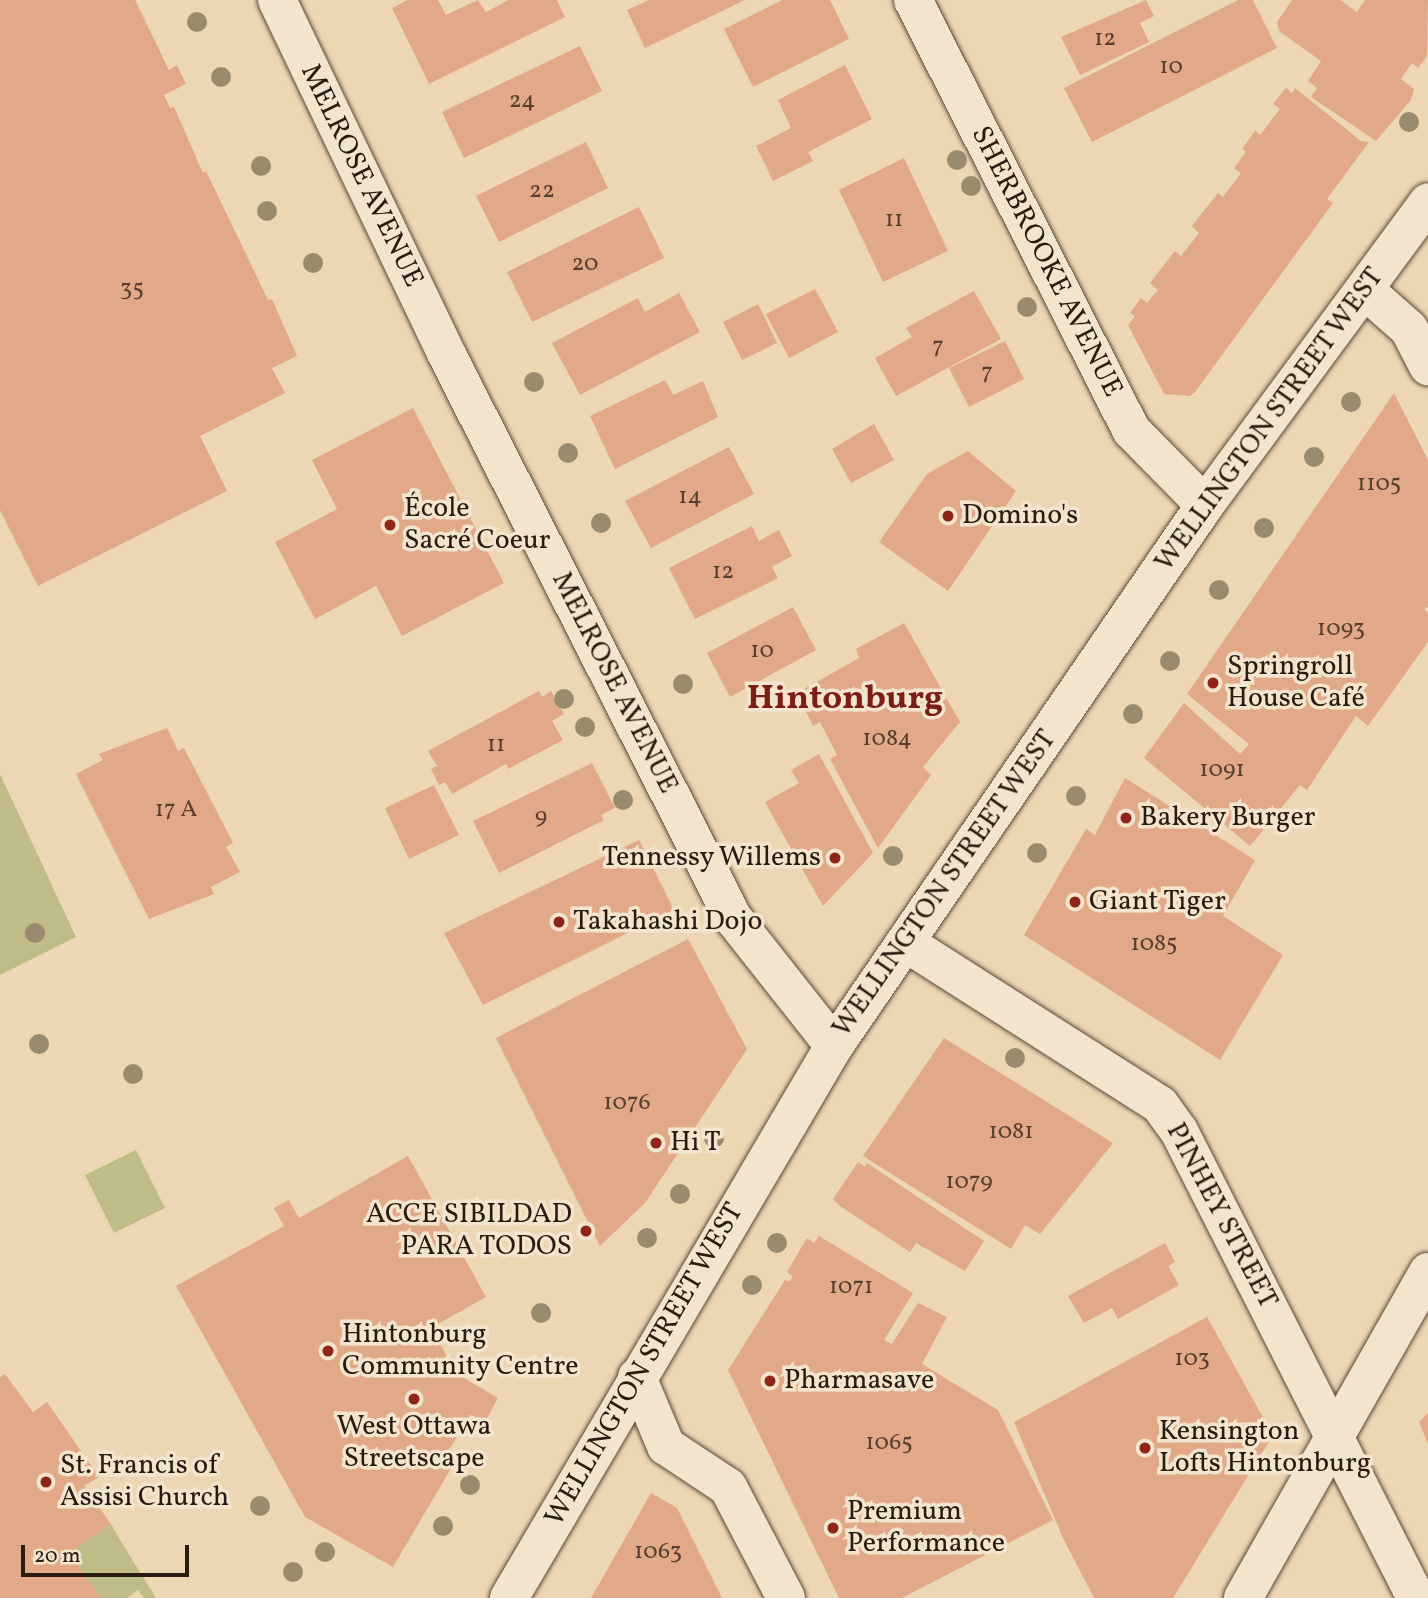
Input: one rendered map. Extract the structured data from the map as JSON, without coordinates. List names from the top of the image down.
{
  "streets": {
    "street": [
      "MELROSE AVENUE",
      "SHERBROOKE AVENUE",
      "WELLINGTON STREET WEST",
      "PINHEY STREET"
    ]
  },
  "crossings": [
    ["MELROSE AVENUE", "WELLINGTON STREET WEST"],
    ["SHERBROOKE AVENUE", "WELLINGTON STREET WEST"],
    ["WELLINGTON STREET WEST", "PINHEY STREET"]
  ],
  "districts": ["Hintonburg"],
  "places": [
    "Domino's",
    "École Sacré Coeur",
    "Springroll House Café",
    "Bakery Burger",
    "Tennessy Willems",
    "Giant Tiger",
    "Takahashi Dojo",
    "Hi T",
    "ACCE SIBILDAD PARA TODOS",
    "Hintonburg Community Centre",
    "Pharmasave",
    "West Ottawa Streetscape",
    "Kensington Lofts Hintonburg",
    "St. Francis of Assisi Church",
    "Premium Performance"
  ],
  "house_numbers": [
    "12",
    "10",
    "24",
    "22",
    "11",
    "20",
    "35",
    "7",
    "7",
    "1105",
    "14",
    "12",
    "1093",
    "10",
    "1084",
    "11",
    "1091",
    "17 A",
    "9",
    "1085",
    "1076",
    "1081",
    "1079",
    "1071",
    "103",
    "1065",
    "1063"
  ],
  "scale_bar": "20 m"
}
